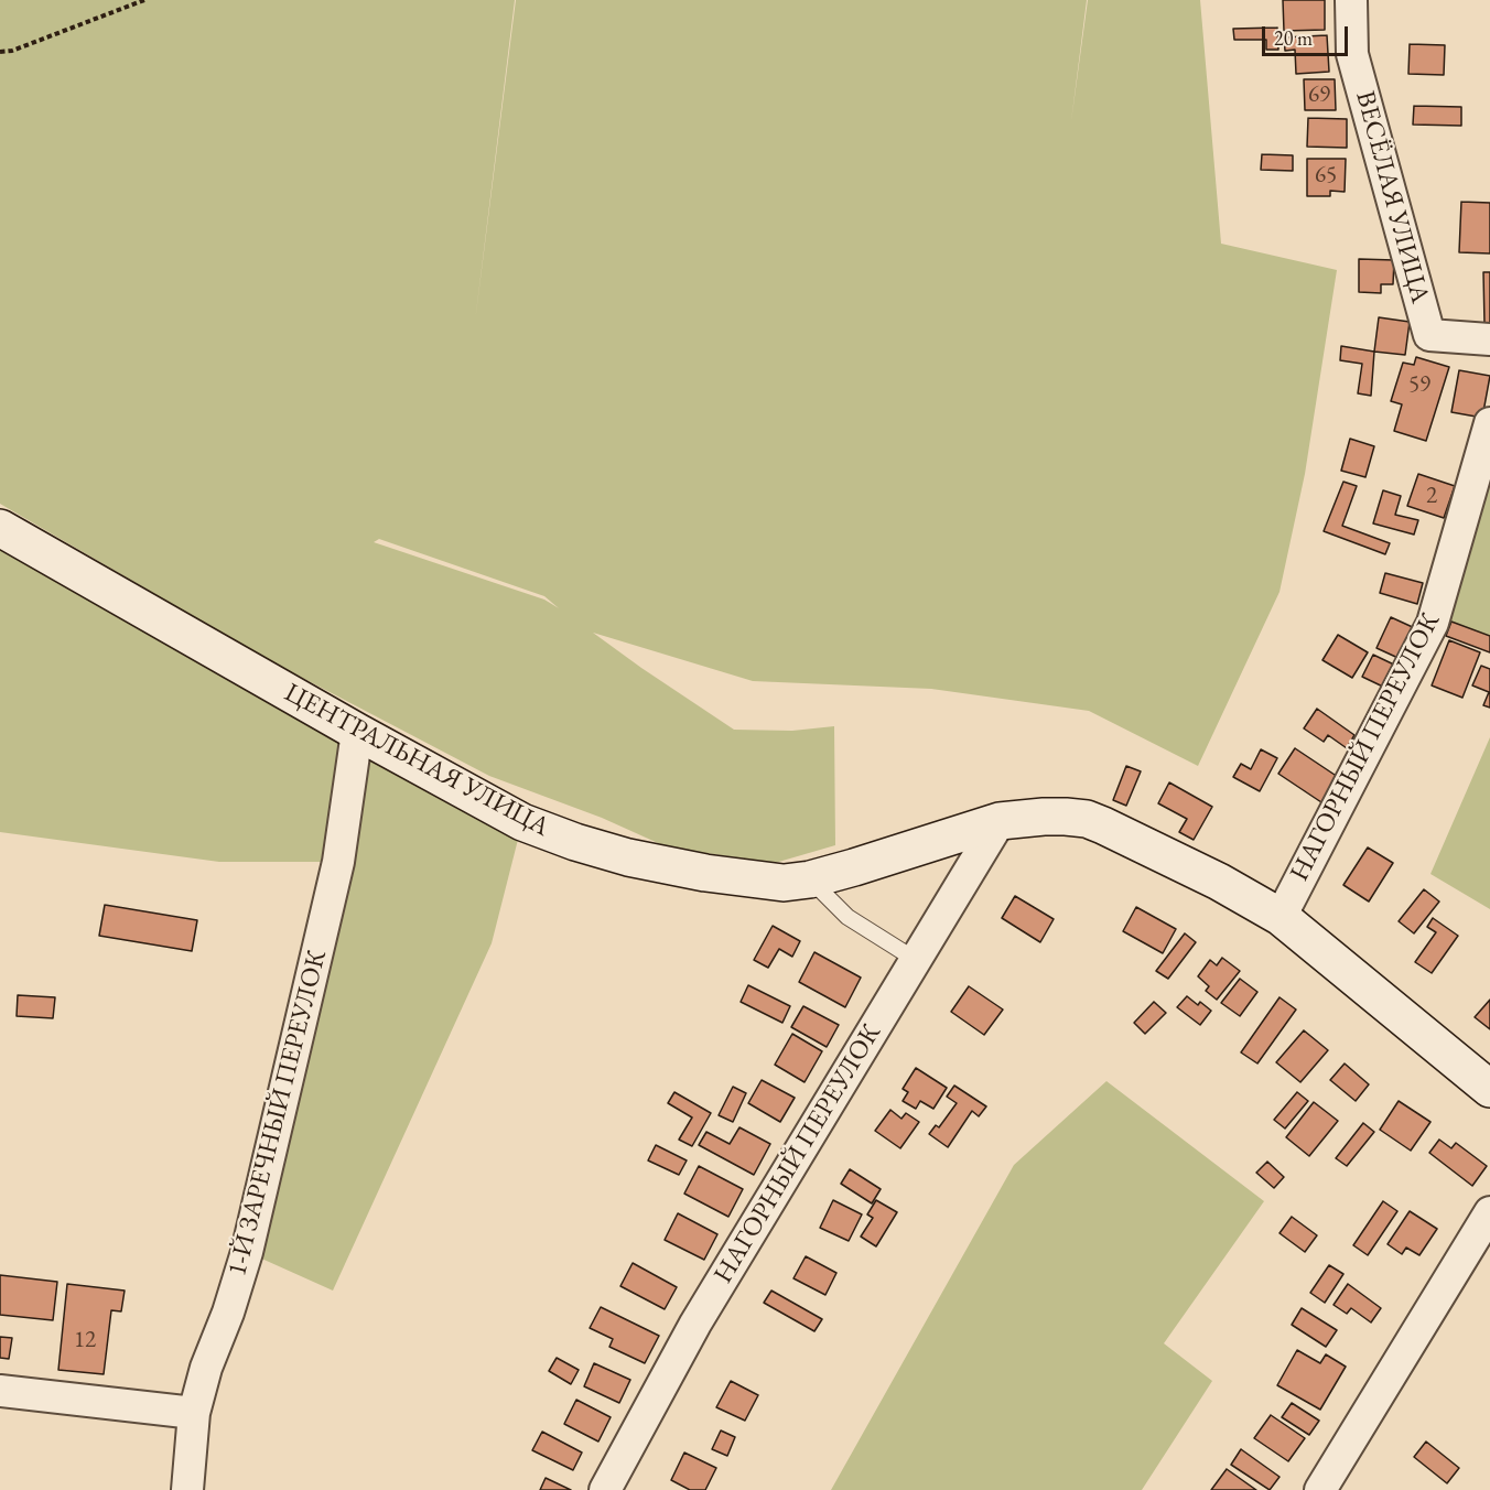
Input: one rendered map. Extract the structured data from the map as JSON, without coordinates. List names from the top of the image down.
{
  "streets": {
    "street": [
      "ВЕСЁЛАЯ УЛИЦА",
      "НАГОРНЫЙ ПЕРЕУЛОК",
      "ЦЕНТРАЛЬНАЯ УЛИЦА",
      "1-Й ЗАРЕЧНЫЙ ПЕРЕУЛОК"
    ]
  },
  "crossings": [
    ["НАГОРНЫЙ ПЕРЕУЛОК", "ЦЕНТРАЛЬНАЯ УЛИЦА"],
    ["ЦЕНТРАЛЬНАЯ УЛИЦА", "1-Й ЗАРЕЧНЫЙ ПЕРЕУЛОК"]
  ],
  "house_numbers": [
    "69",
    "65",
    "59",
    "2",
    "12"
  ],
  "scale_bar": "20 m"
}
